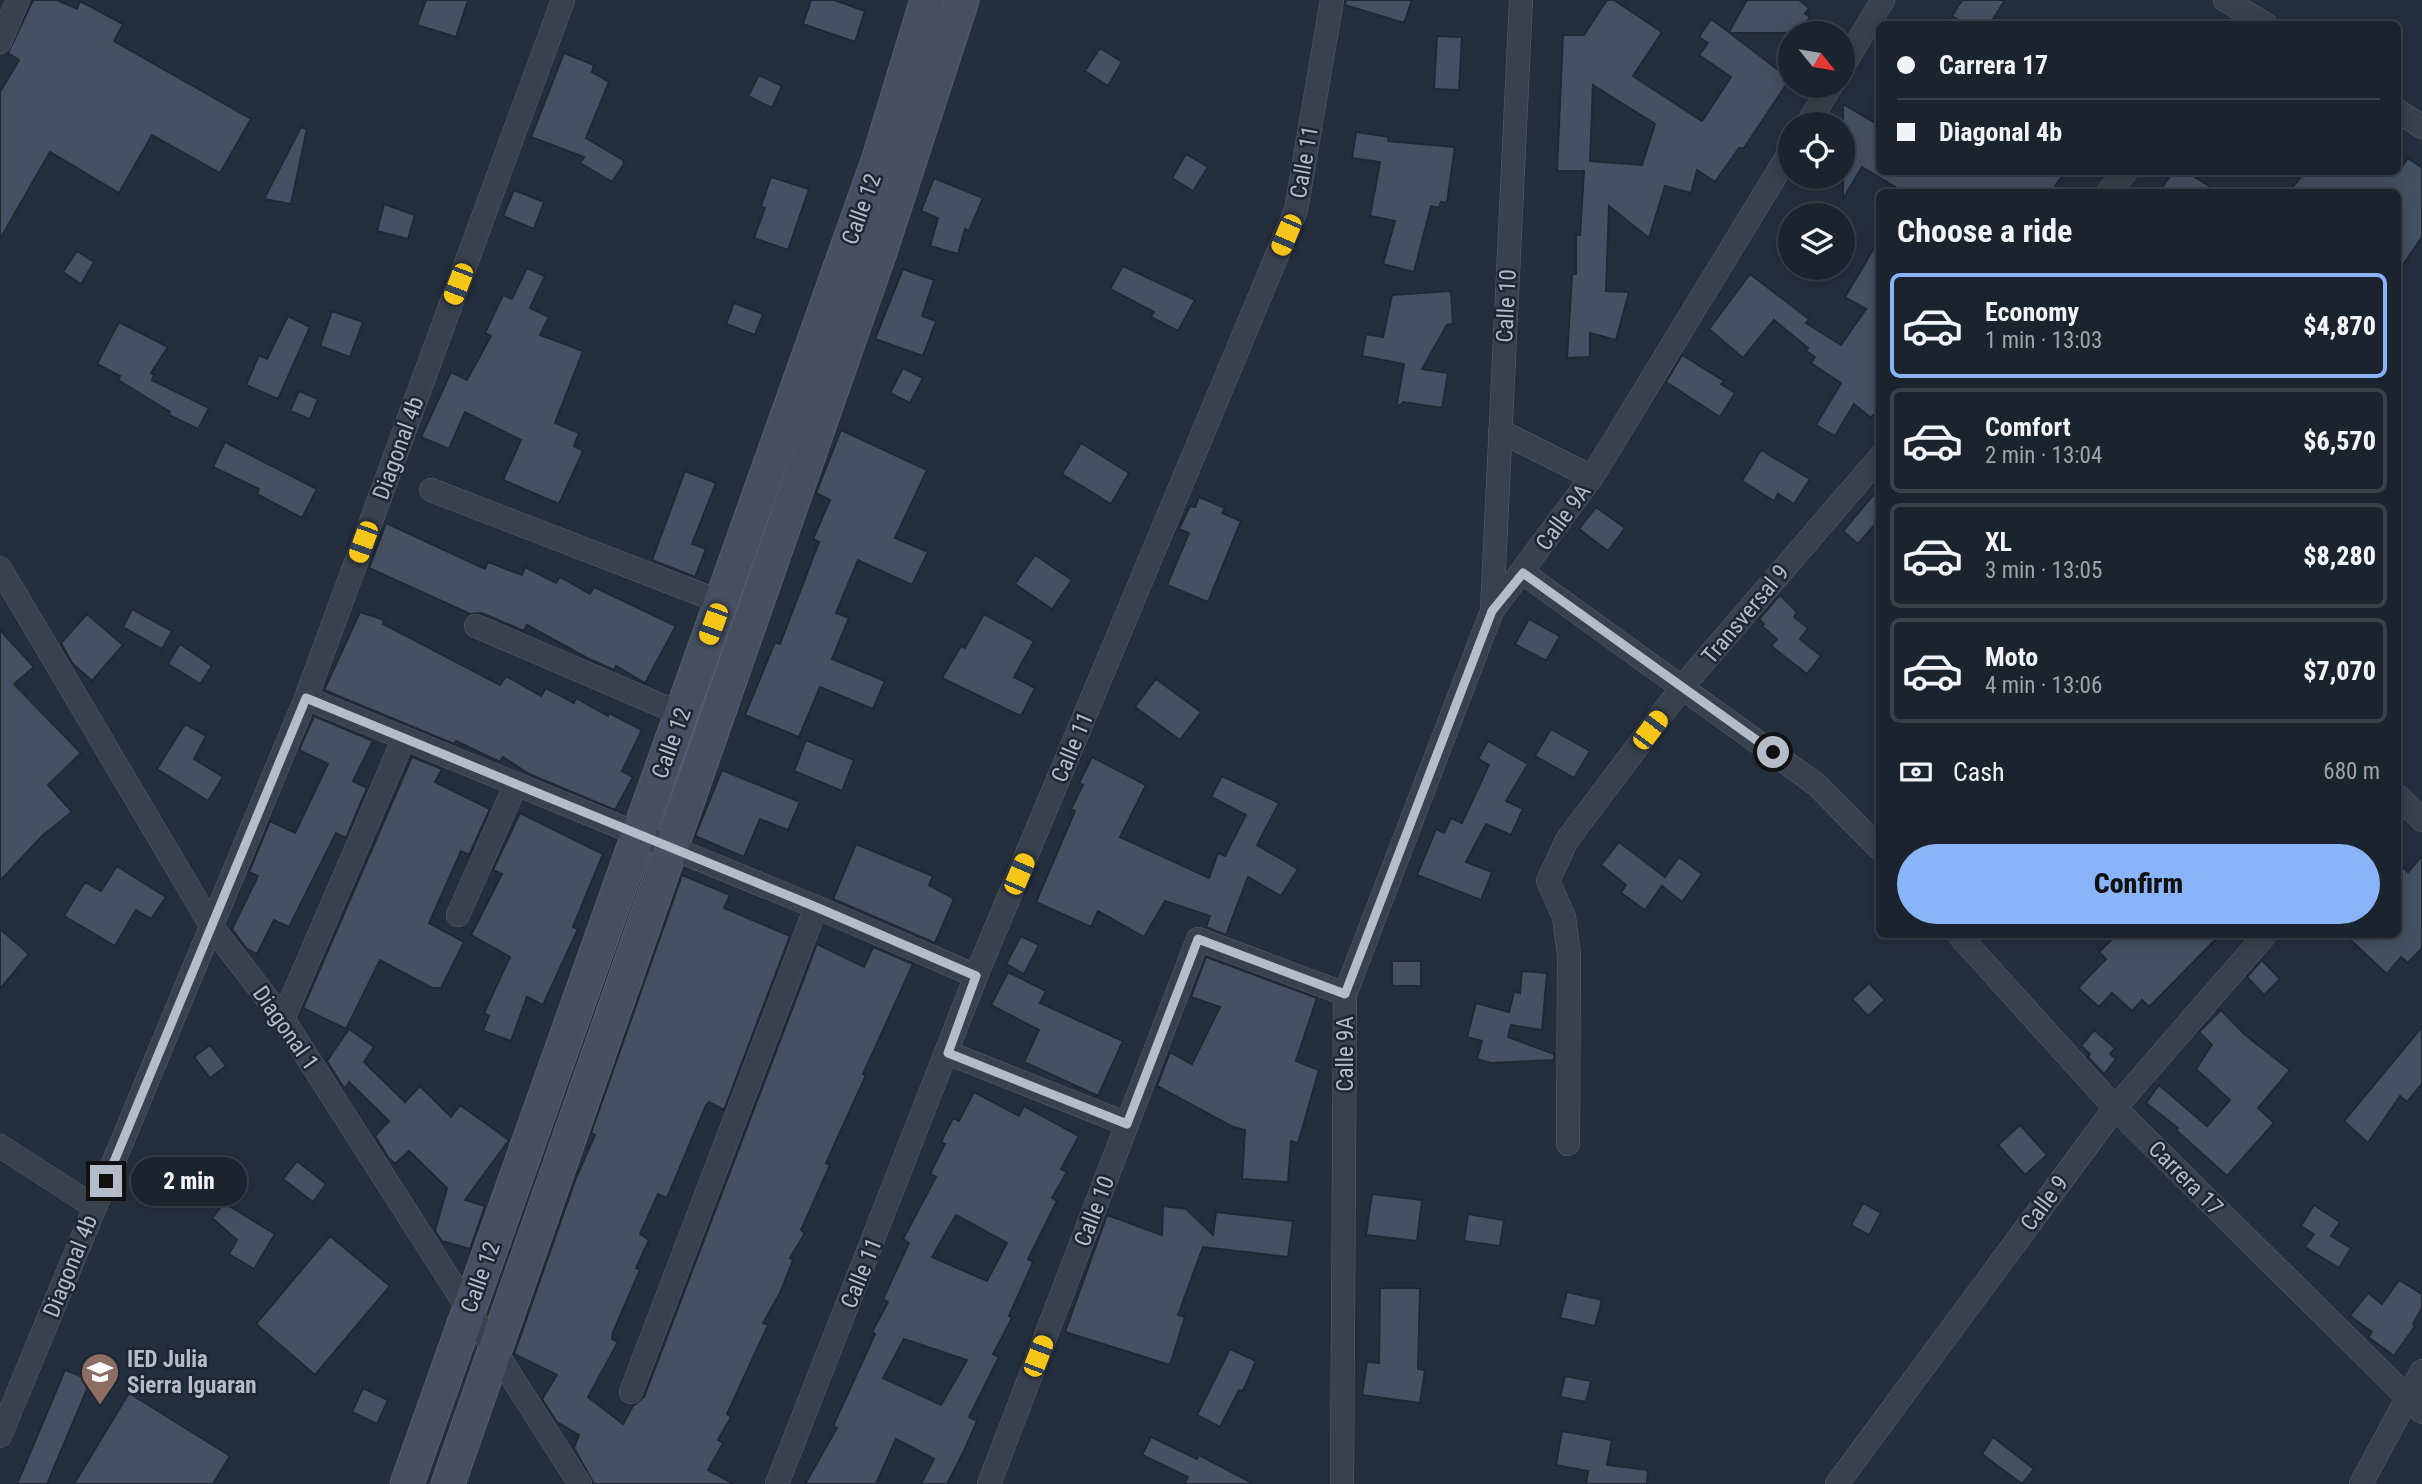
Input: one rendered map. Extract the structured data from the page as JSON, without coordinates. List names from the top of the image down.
{
  "streets": {
    "street": [
      "Calle 11",
      "Calle 12",
      "Calle 10",
      "Diagonal 4b",
      "Calle 9A",
      "Transversal 9",
      "Diagonal 1",
      "Carrera 17",
      "Calle 9"
    ]
  },
  "crossings": [
    ["Calle 12", "Diagonal 1"],
    ["Calle 10", "Calle 9A"],
    ["Diagonal 4b", "Diagonal 1"],
    ["Carrera 17", "Calle 9"]
  ],
  "places": {
    "school or university": ["IED Julia Sierra Iguaran"]
  },
  "north": "bottom right",
  "page": {
    "banner": ["Carrera 17", "Diagonal 4b"],
    "heading": "Choose a ride",
    "list": [
      {
        "name": "Economy",
        "note": "1 min · 13:03",
        "value": "$4,870"
      },
      {
        "name": "Comfort",
        "note": "2 min · 13:04",
        "value": "$6,570"
      },
      {
        "name": "XL",
        "note": "3 min · 13:05",
        "value": "$8,280"
      },
      {
        "name": "Moto",
        "note": "4 min · 13:06",
        "value": "$7,070"
      }
    ],
    "pay": ["Cash", "680 m"],
    "buttons": "Confirm",
    "bubble": "2 min"
  }
}
